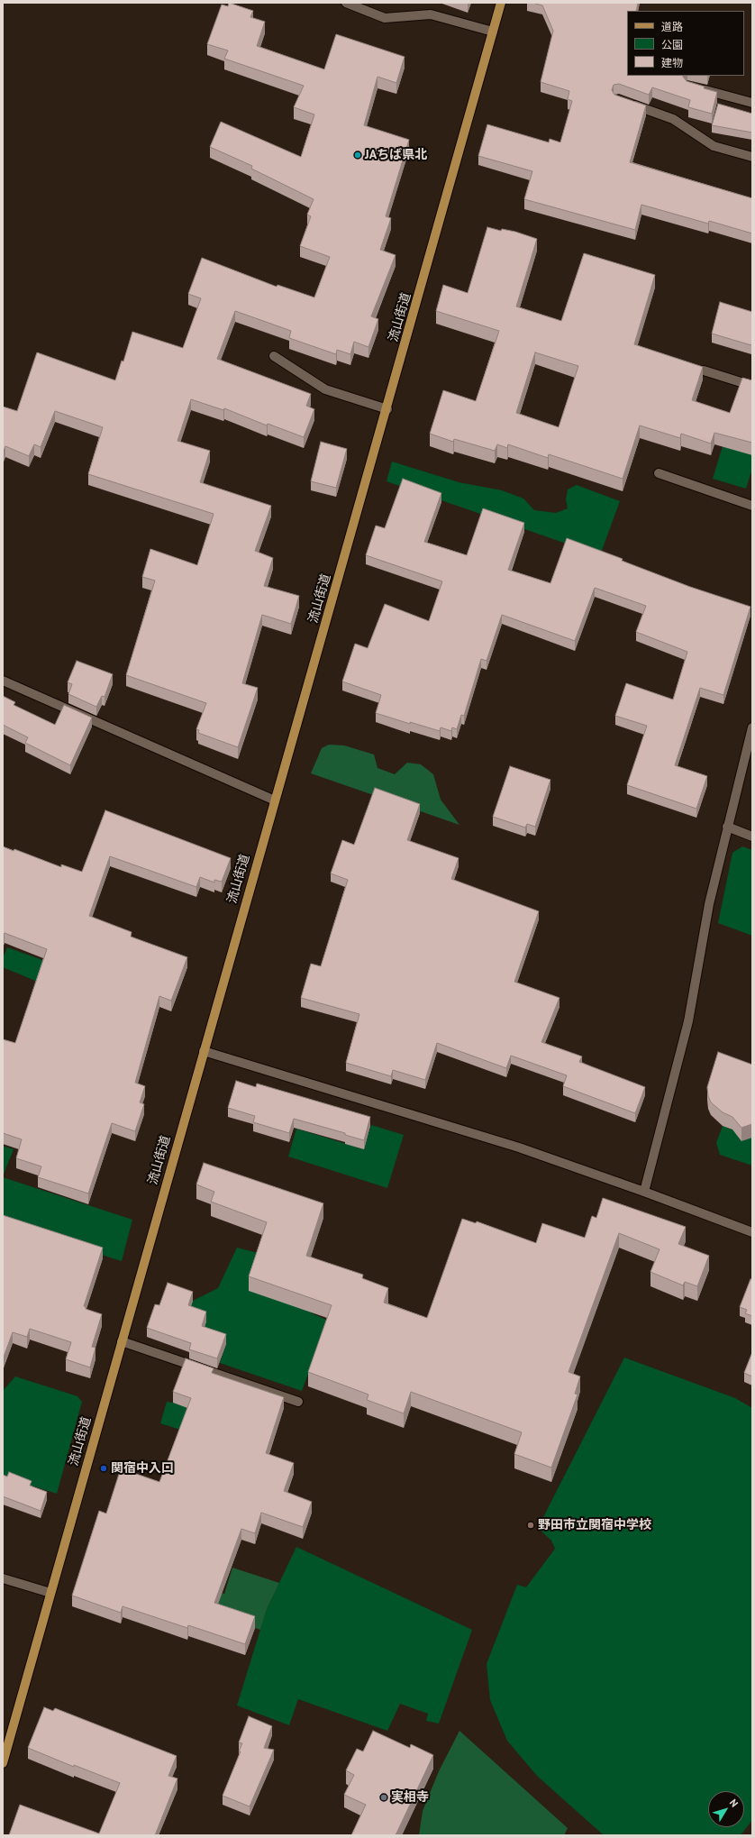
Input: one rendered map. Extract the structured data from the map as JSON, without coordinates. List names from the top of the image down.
{
  "streets": {
    "main road": ["流山街道"]
  },
  "places": [
    "JAちば県北",
    "関宿中入口",
    "野田市立関宿中学校",
    "実相寺"
  ],
  "legend": ["道路", "公園", "建物"],
  "north": "top right"
}
